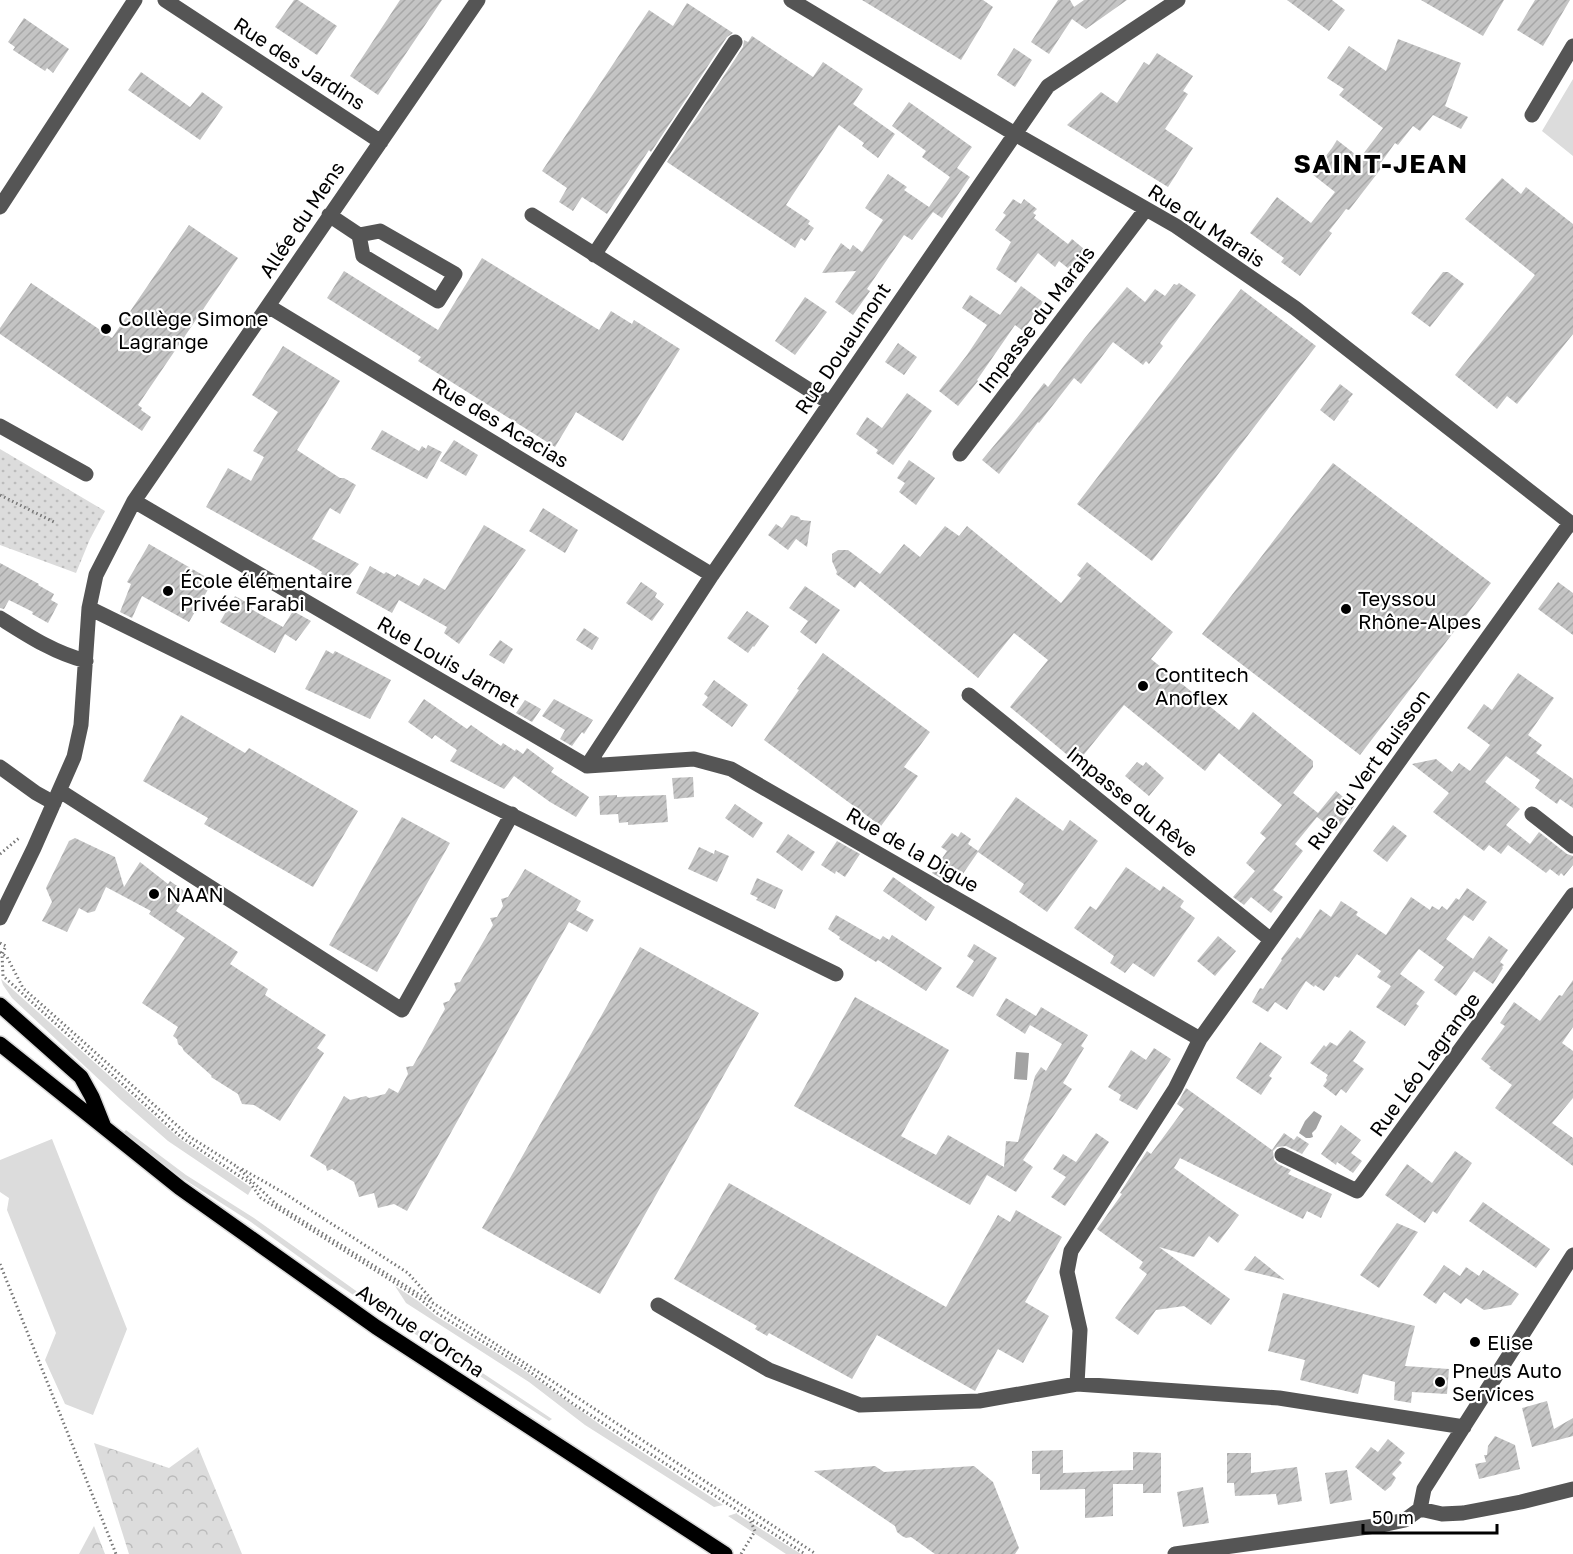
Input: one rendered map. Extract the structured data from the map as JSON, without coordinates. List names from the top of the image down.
{
  "streets": {
    "main road": ["Avenue d'Orcha"],
    "street": [
      "Rue des Jardins",
      "Allée du Mens",
      "Rue du Marais",
      "Impasse du Marais",
      "Rue Douaumont",
      "Rue des Acacias",
      "Rue Louis Jarnet",
      "Rue du Vert Buisson",
      "Impasse du Rêve",
      "Rue de la Digue",
      "Rue Léo Lagrange"
    ]
  },
  "crossings": [
    ["Rue des Jardins", "Allée du Mens"],
    ["Allée du Mens", "Rue des Acacias"],
    ["Allée du Mens", "Rue Louis Jarnet"],
    ["Rue du Marais", "Impasse du Marais"],
    ["Rue du Marais", "Rue Douaumont"],
    ["Rue du Marais", "Rue du Vert Buisson"],
    ["Rue Douaumont", "Rue des Acacias"],
    ["Rue Douaumont", "Rue Louis Jarnet"],
    ["Rue Douaumont", "Rue de la Digue"],
    ["Rue Louis Jarnet", "Rue de la Digue"],
    ["Rue du Vert Buisson", "Impasse du Rêve"],
    ["Rue du Vert Buisson", "Rue de la Digue"]
  ],
  "districts": ["SAINT-JEAN"],
  "places": [
    "Collège Simone Lagrange",
    "École élémentaire Privée Farabi",
    "Teyssou Rhône-Alpes",
    "Contitech Anoflex",
    "NAAN",
    "Elise",
    "Pneus Auto Services"
  ],
  "scale_bar": "50 m"
}
